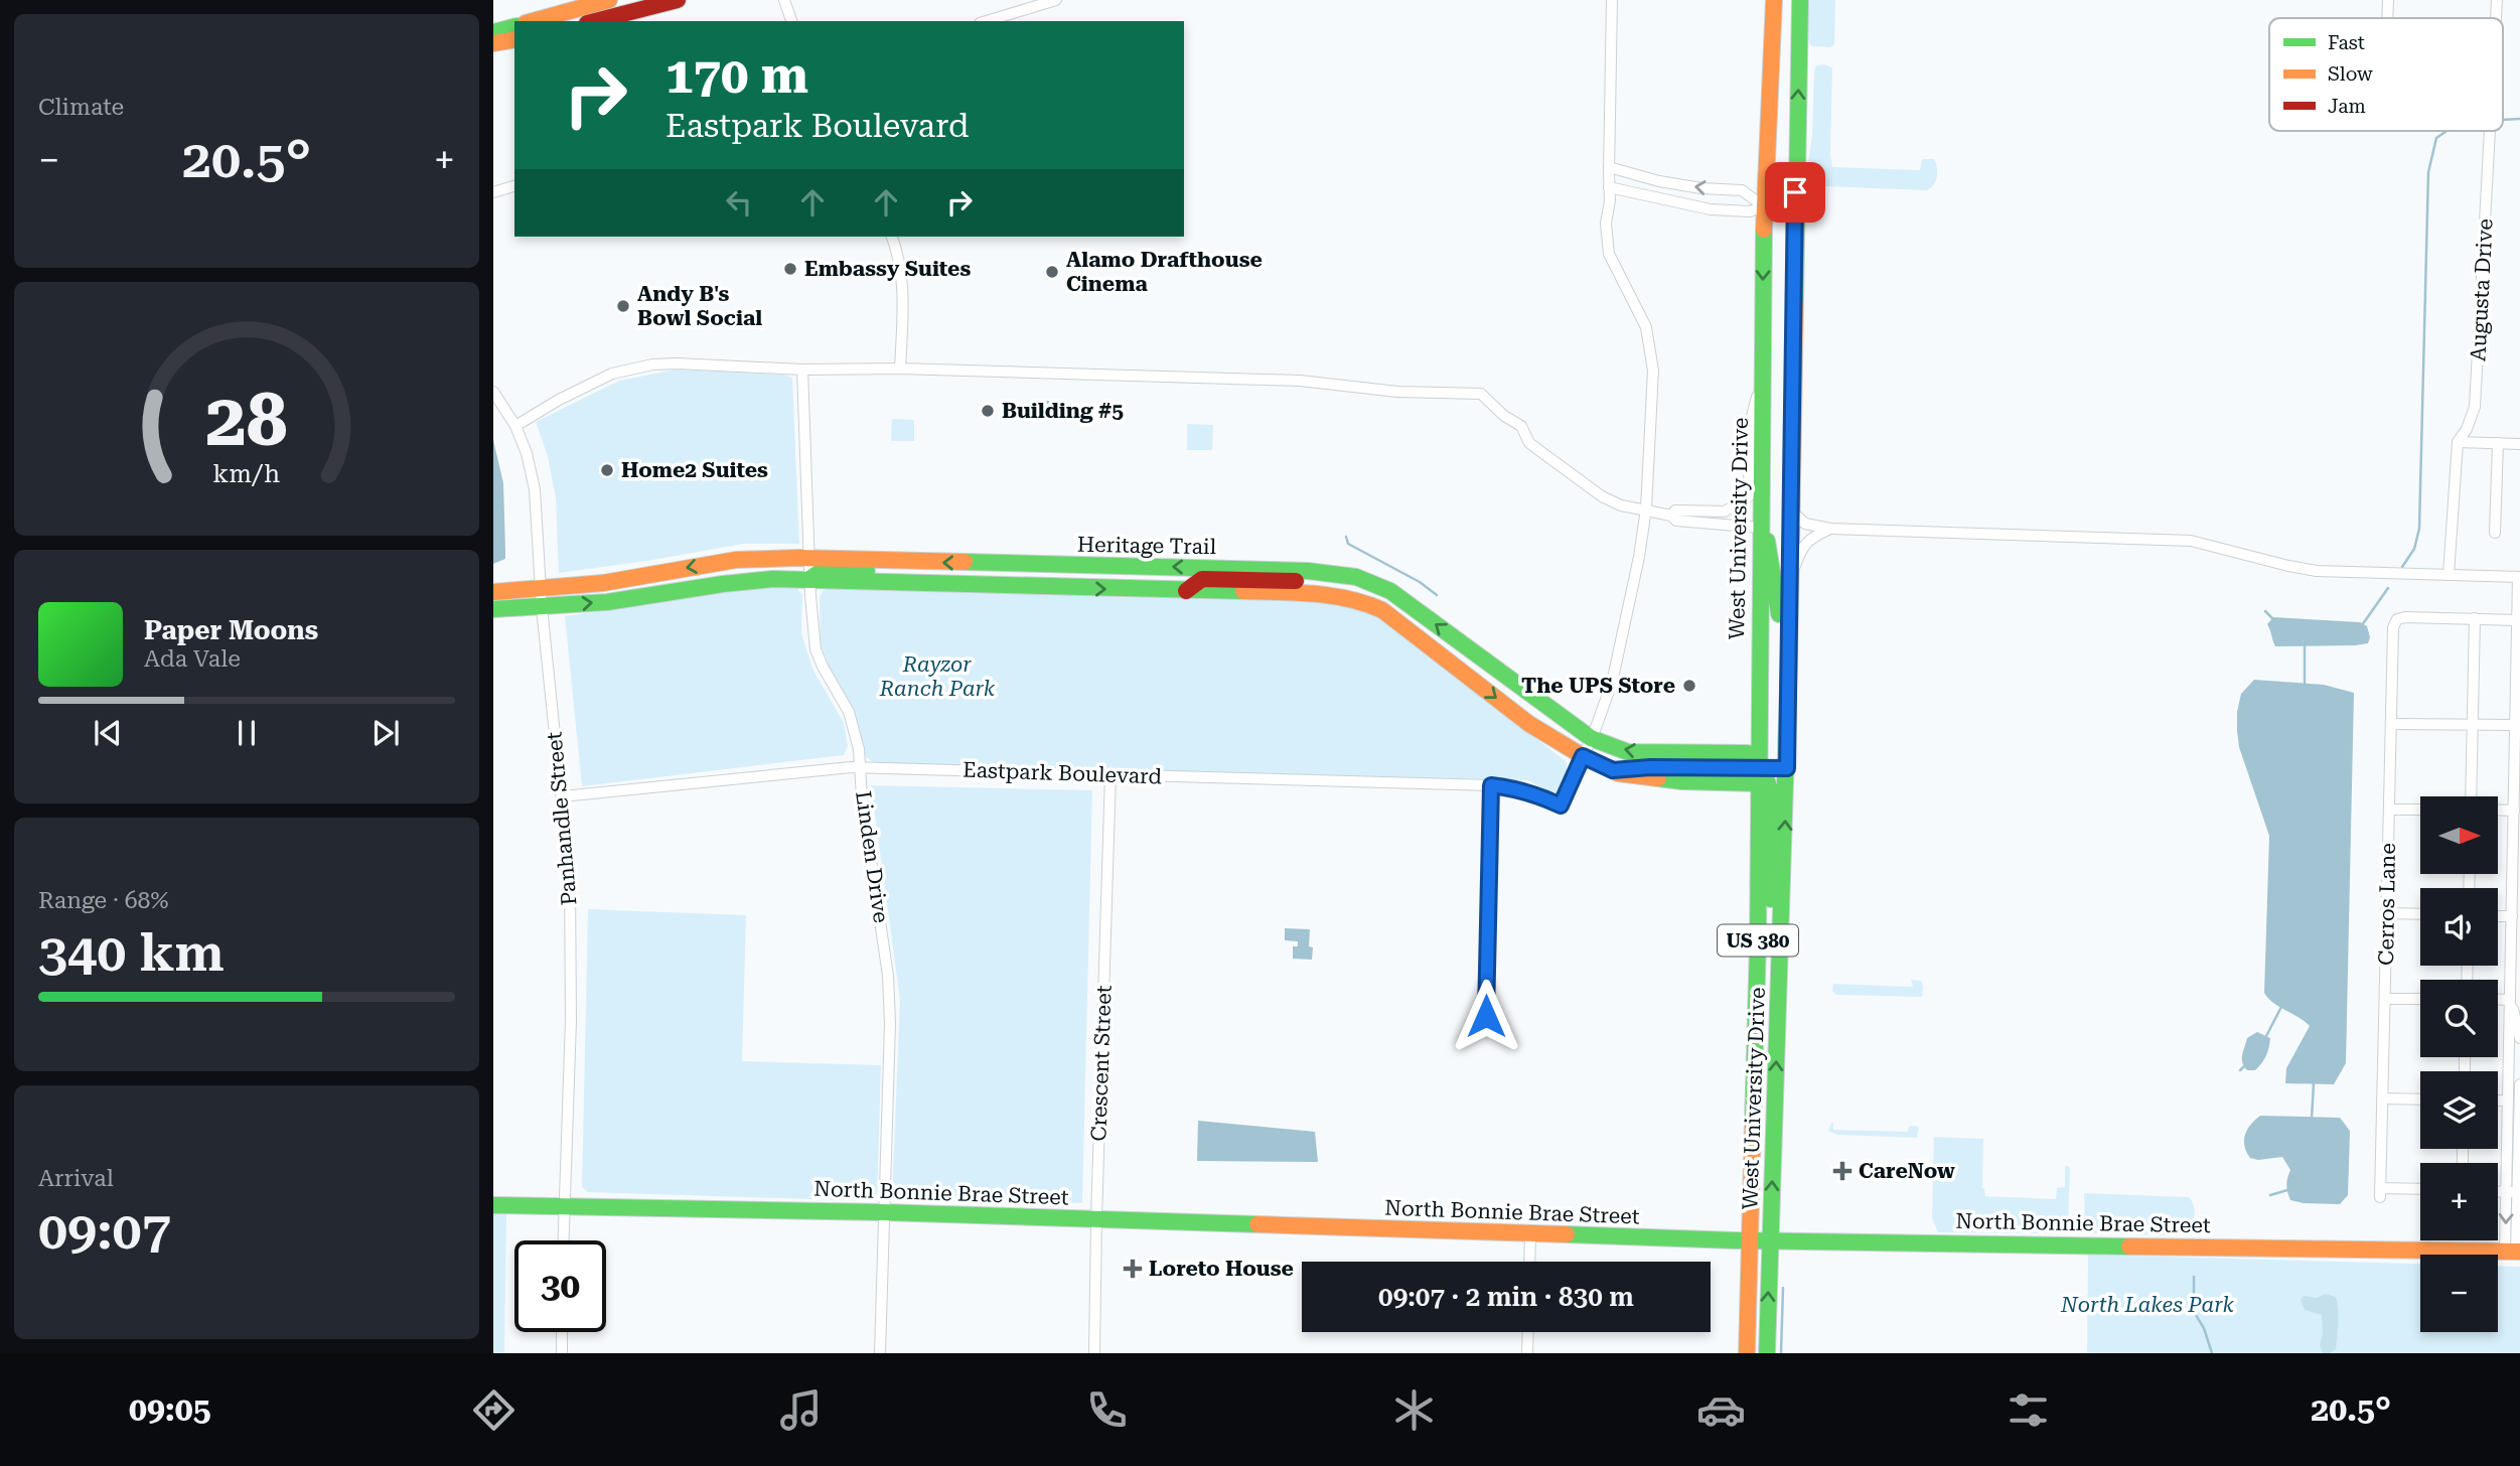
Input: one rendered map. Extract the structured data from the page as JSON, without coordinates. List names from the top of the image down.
{
  "streets": {
    "main road": [
      "West University Drive",
      "Heritage Trail",
      "US 380",
      "North Bonnie Brae Street"
    ],
    "street": [
      "Augusta Drive",
      "Eastpark Boulevard",
      "Panhandle Street",
      "Linden Drive",
      "Cerros Lane",
      "Crescent Street"
    ]
  },
  "crossings": [
    ["West University Drive", "Heritage Trail"],
    ["West University Drive", "North Bonnie Brae Street"],
    ["Heritage Trail", "Eastpark Boulevard"],
    ["Heritage Trail", "Panhandle Street"],
    ["Heritage Trail", "Linden Drive"],
    ["Eastpark Boulevard", "Panhandle Street"],
    ["Eastpark Boulevard", "Linden Drive"],
    ["Eastpark Boulevard", "Crescent Street"],
    ["Panhandle Street", "North Bonnie Brae Street"],
    ["Linden Drive", "North Bonnie Brae Street"],
    ["Crescent Street", "North Bonnie Brae Street"]
  ],
  "parks": ["Rayzor Ranch Park", "North Lakes Park"],
  "places": {
    "other": [
      "Embassy Suites",
      "Alamo Drafthouse Cinema",
      "Andy B's Bowl Social",
      "Building #5",
      "Home2 Suites",
      "The UPS Store"
    ],
    "health": ["CareNow", "Loreto House"]
  },
  "legend": ["Fast", "Slow", "Jam"],
  "north": "right",
  "page": {
    "tile": [
      "Climate",
      ["Range · 68%", "340 km"],
      ["Arrival", "09:07"]
    ],
    "turn": ["170 m", "Eastpark Boulevard"],
    "heat": ["−", "20.5°", "+"],
    "song": ["Paper Moons", "Ada Vale"],
    "map_buttons": ["+", "−"],
    "limit": "30",
    "trip": "09:07 · 2 min · 830 m",
    "tabs": ["09:05", "20.5°"],
    "gauge": ["28", "km/h"]
  }
}
